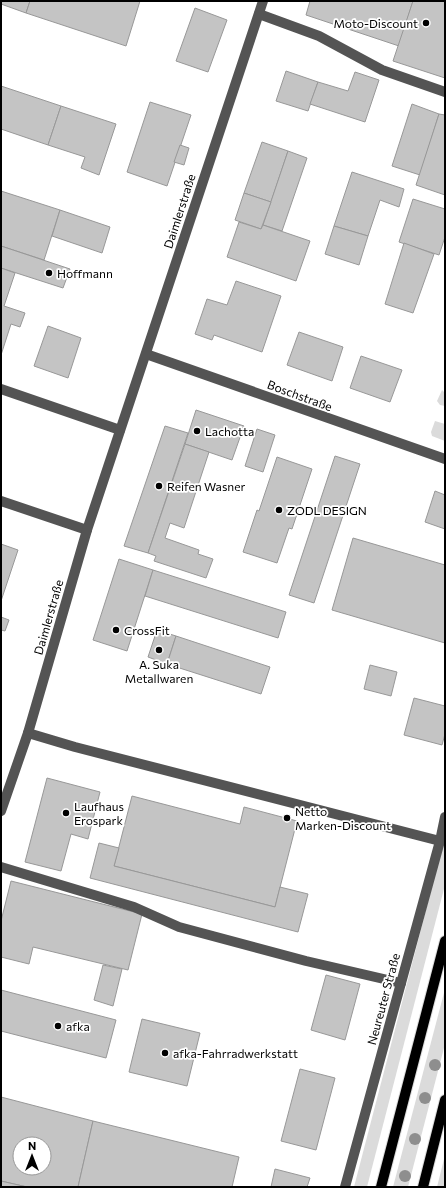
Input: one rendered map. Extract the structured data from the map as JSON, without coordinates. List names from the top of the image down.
{
  "streets": {
    "street": ["Daimlerstraße", "Boschstraße", "Neureuter Straße"]
  },
  "crossings": [
    ["Daimlerstraße", "Boschstraße"]
  ],
  "places": [
    "Moto-Discount",
    "Hoffmann",
    "Lachotta",
    "Reifen Wasner",
    "ZODL DESIGN",
    "CrossFit",
    "A. Suka Metallwaren",
    "Laufhaus Erospark",
    "Netto Marken-Discount",
    "afka",
    "afka-Fahrradwerkstatt"
  ],
  "north": "top"
}
